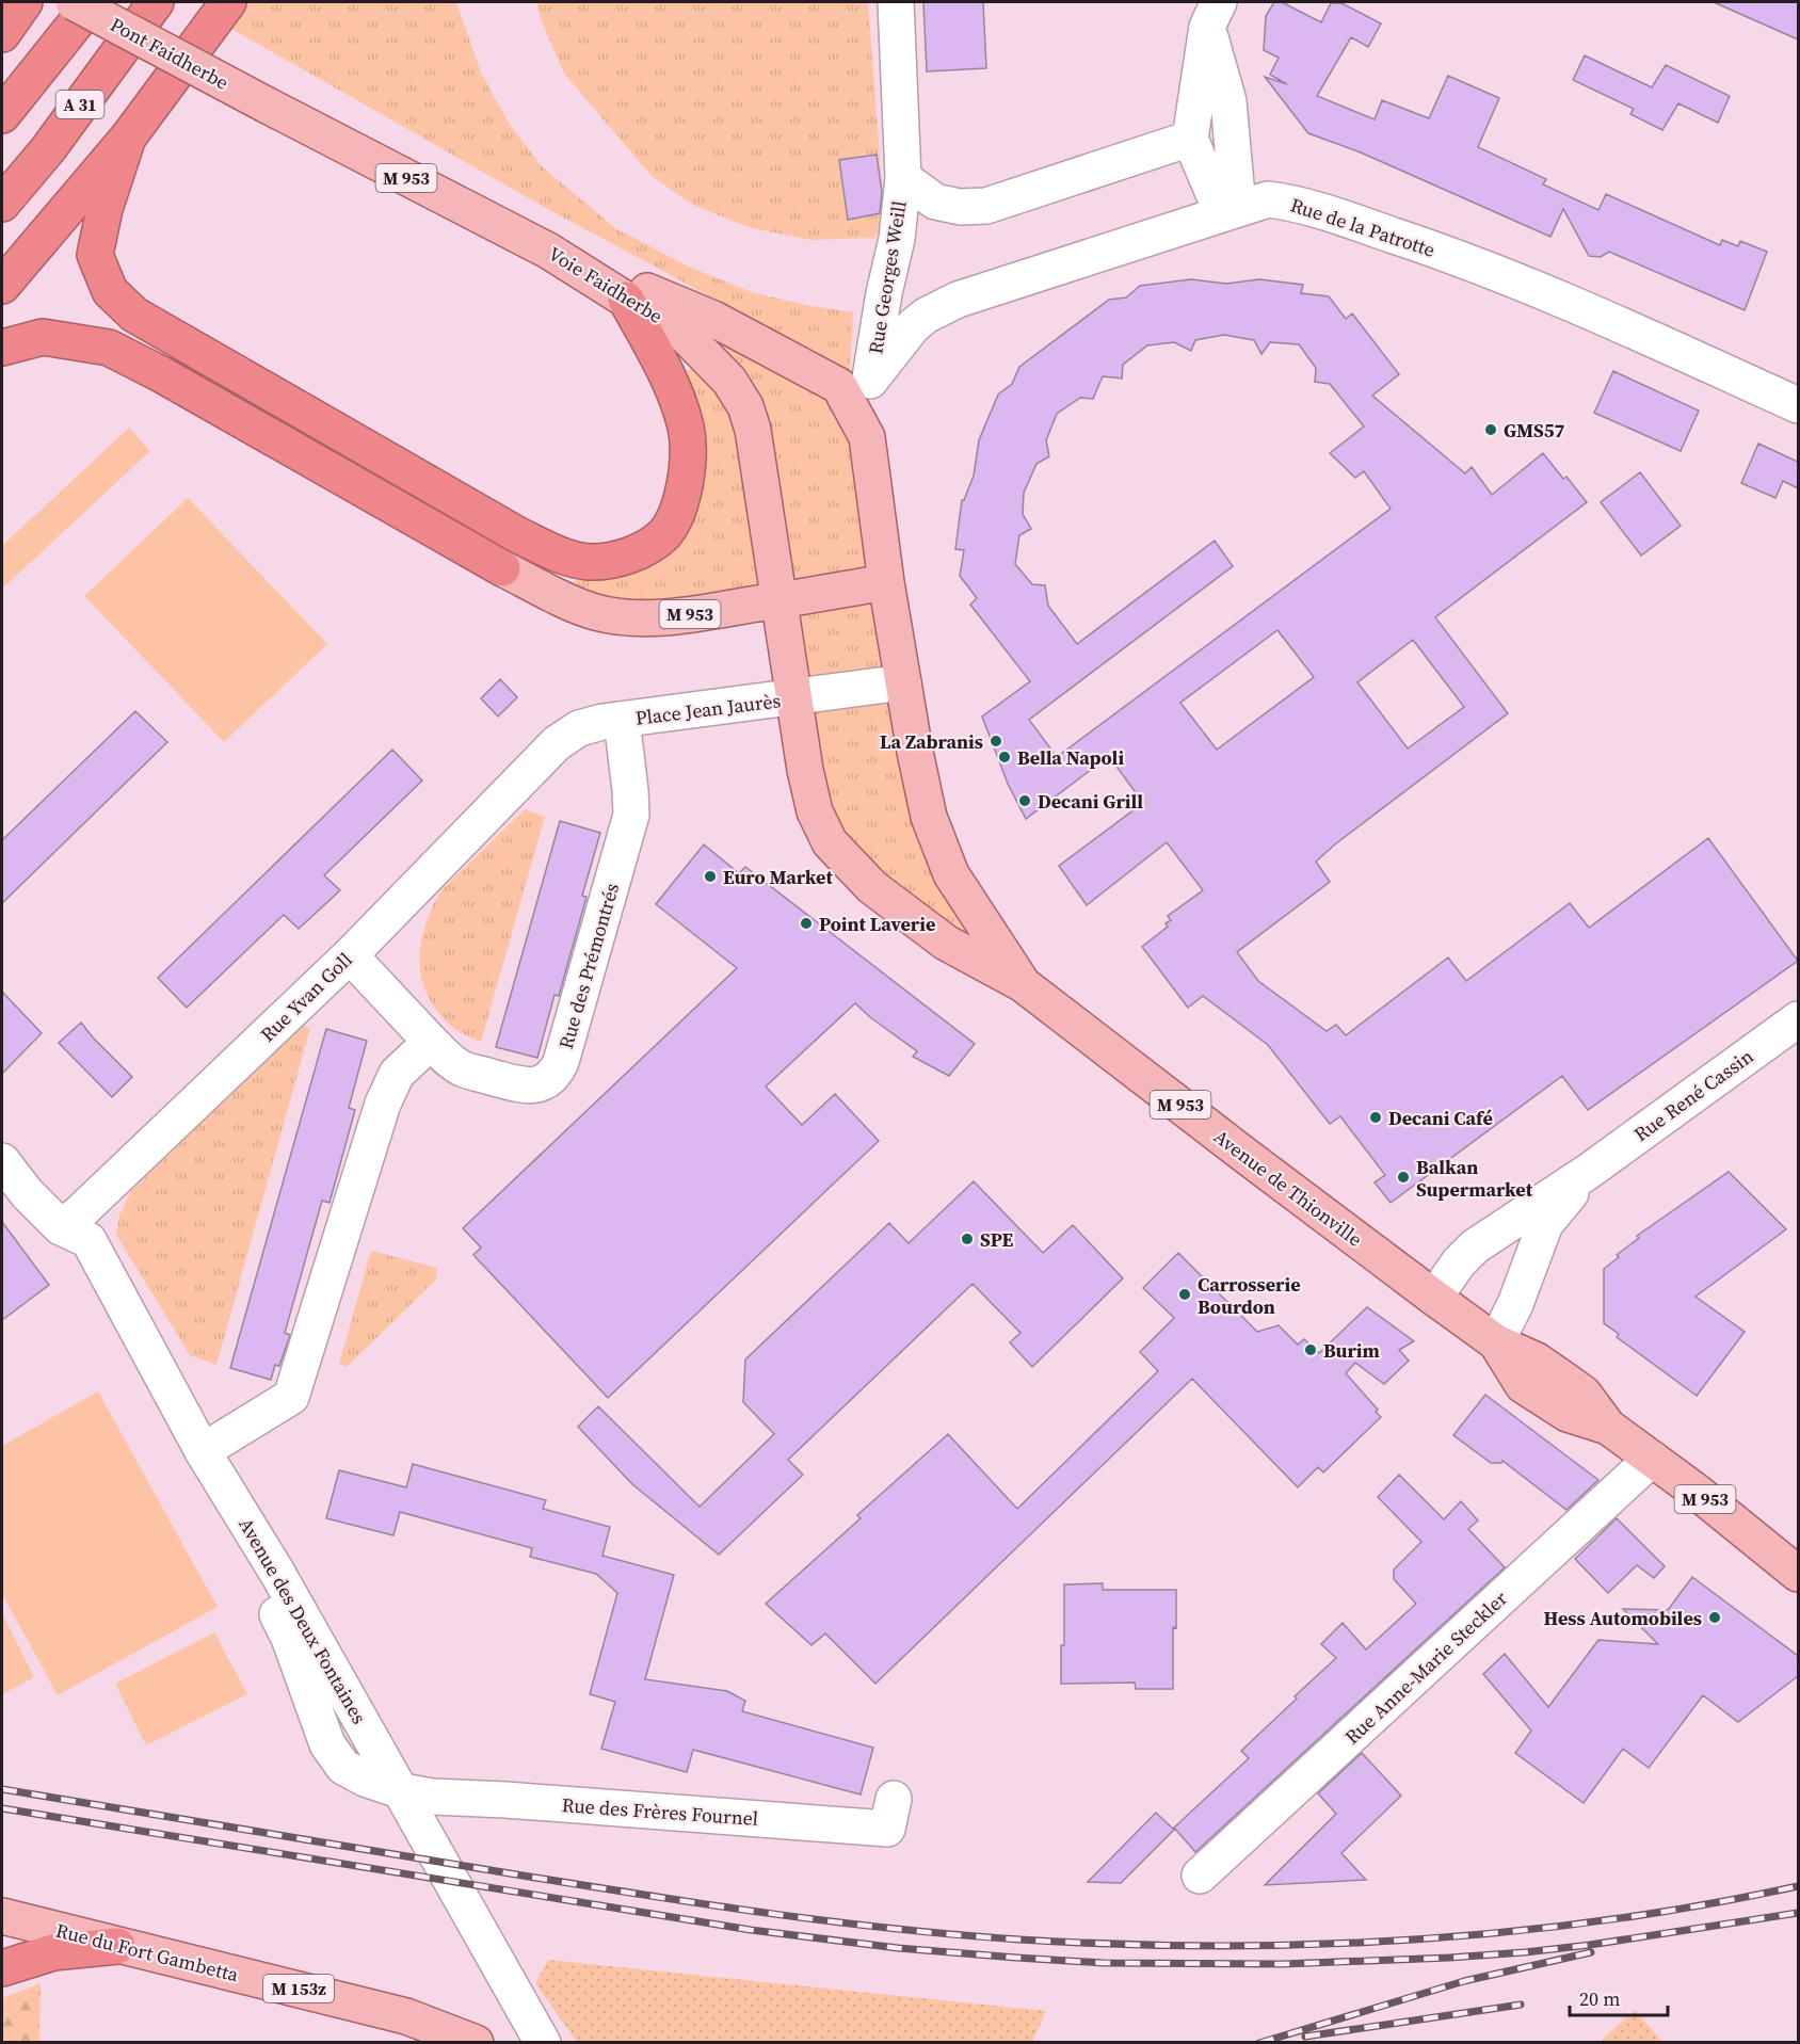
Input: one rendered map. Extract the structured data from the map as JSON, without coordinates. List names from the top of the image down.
{
  "streets": {
    "highway": ["A 31"],
    "main road": [
      "Pont Faidherbe",
      "M 953",
      "Voie Faidherbe",
      "Place Jean Jaurès",
      "Avenue de Thionville",
      "Rue du Fort Gambetta",
      "M 153z"
    ],
    "street": [
      "Rue de la Patrotte",
      "Rue Georges Weill",
      "Rue des Prémontrés",
      "Rue Yvan Goll",
      "Rue René Cassin",
      "Avenue des Deux Fontaines",
      "Rue Anne-Marie Steckler",
      "Rue des Frères Fournel"
    ]
  },
  "crossings": [
    ["Pont Faidherbe", "Voie Faidherbe"],
    ["M 953", "Rue Georges Weill"],
    ["M 953", "Voie Faidherbe"],
    ["M 953", "Place Jean Jaurès"],
    ["M 953", "Avenue de Thionville"],
    ["Rue de la Patrotte", "Rue Georges Weill"],
    ["Voie Faidherbe", "Place Jean Jaurès"],
    ["Place Jean Jaurès", "Rue des Prémontrés"],
    ["Place Jean Jaurès", "Rue Yvan Goll"],
    ["Place Jean Jaurès", "Avenue de Thionville"],
    ["Rue des Prémontrés", "Rue Yvan Goll"],
    ["Rue Yvan Goll", "Avenue des Deux Fontaines"],
    ["Rue René Cassin", "Avenue de Thionville"],
    ["Avenue de Thionville", "Rue Anne-Marie Steckler"],
    ["Avenue des Deux Fontaines", "Rue des Frères Fournel"]
  ],
  "places": [
    "GMS57",
    "La Zabranis",
    "Bella Napoli",
    "Decani Grill",
    "Euro Market",
    "Point Laverie",
    "Decani Café",
    "Balkan Supermarket",
    "SPE",
    "Carrosserie Bourdon",
    "Burim",
    "Hess Automobiles"
  ],
  "scale_bar": "20 m"
}
